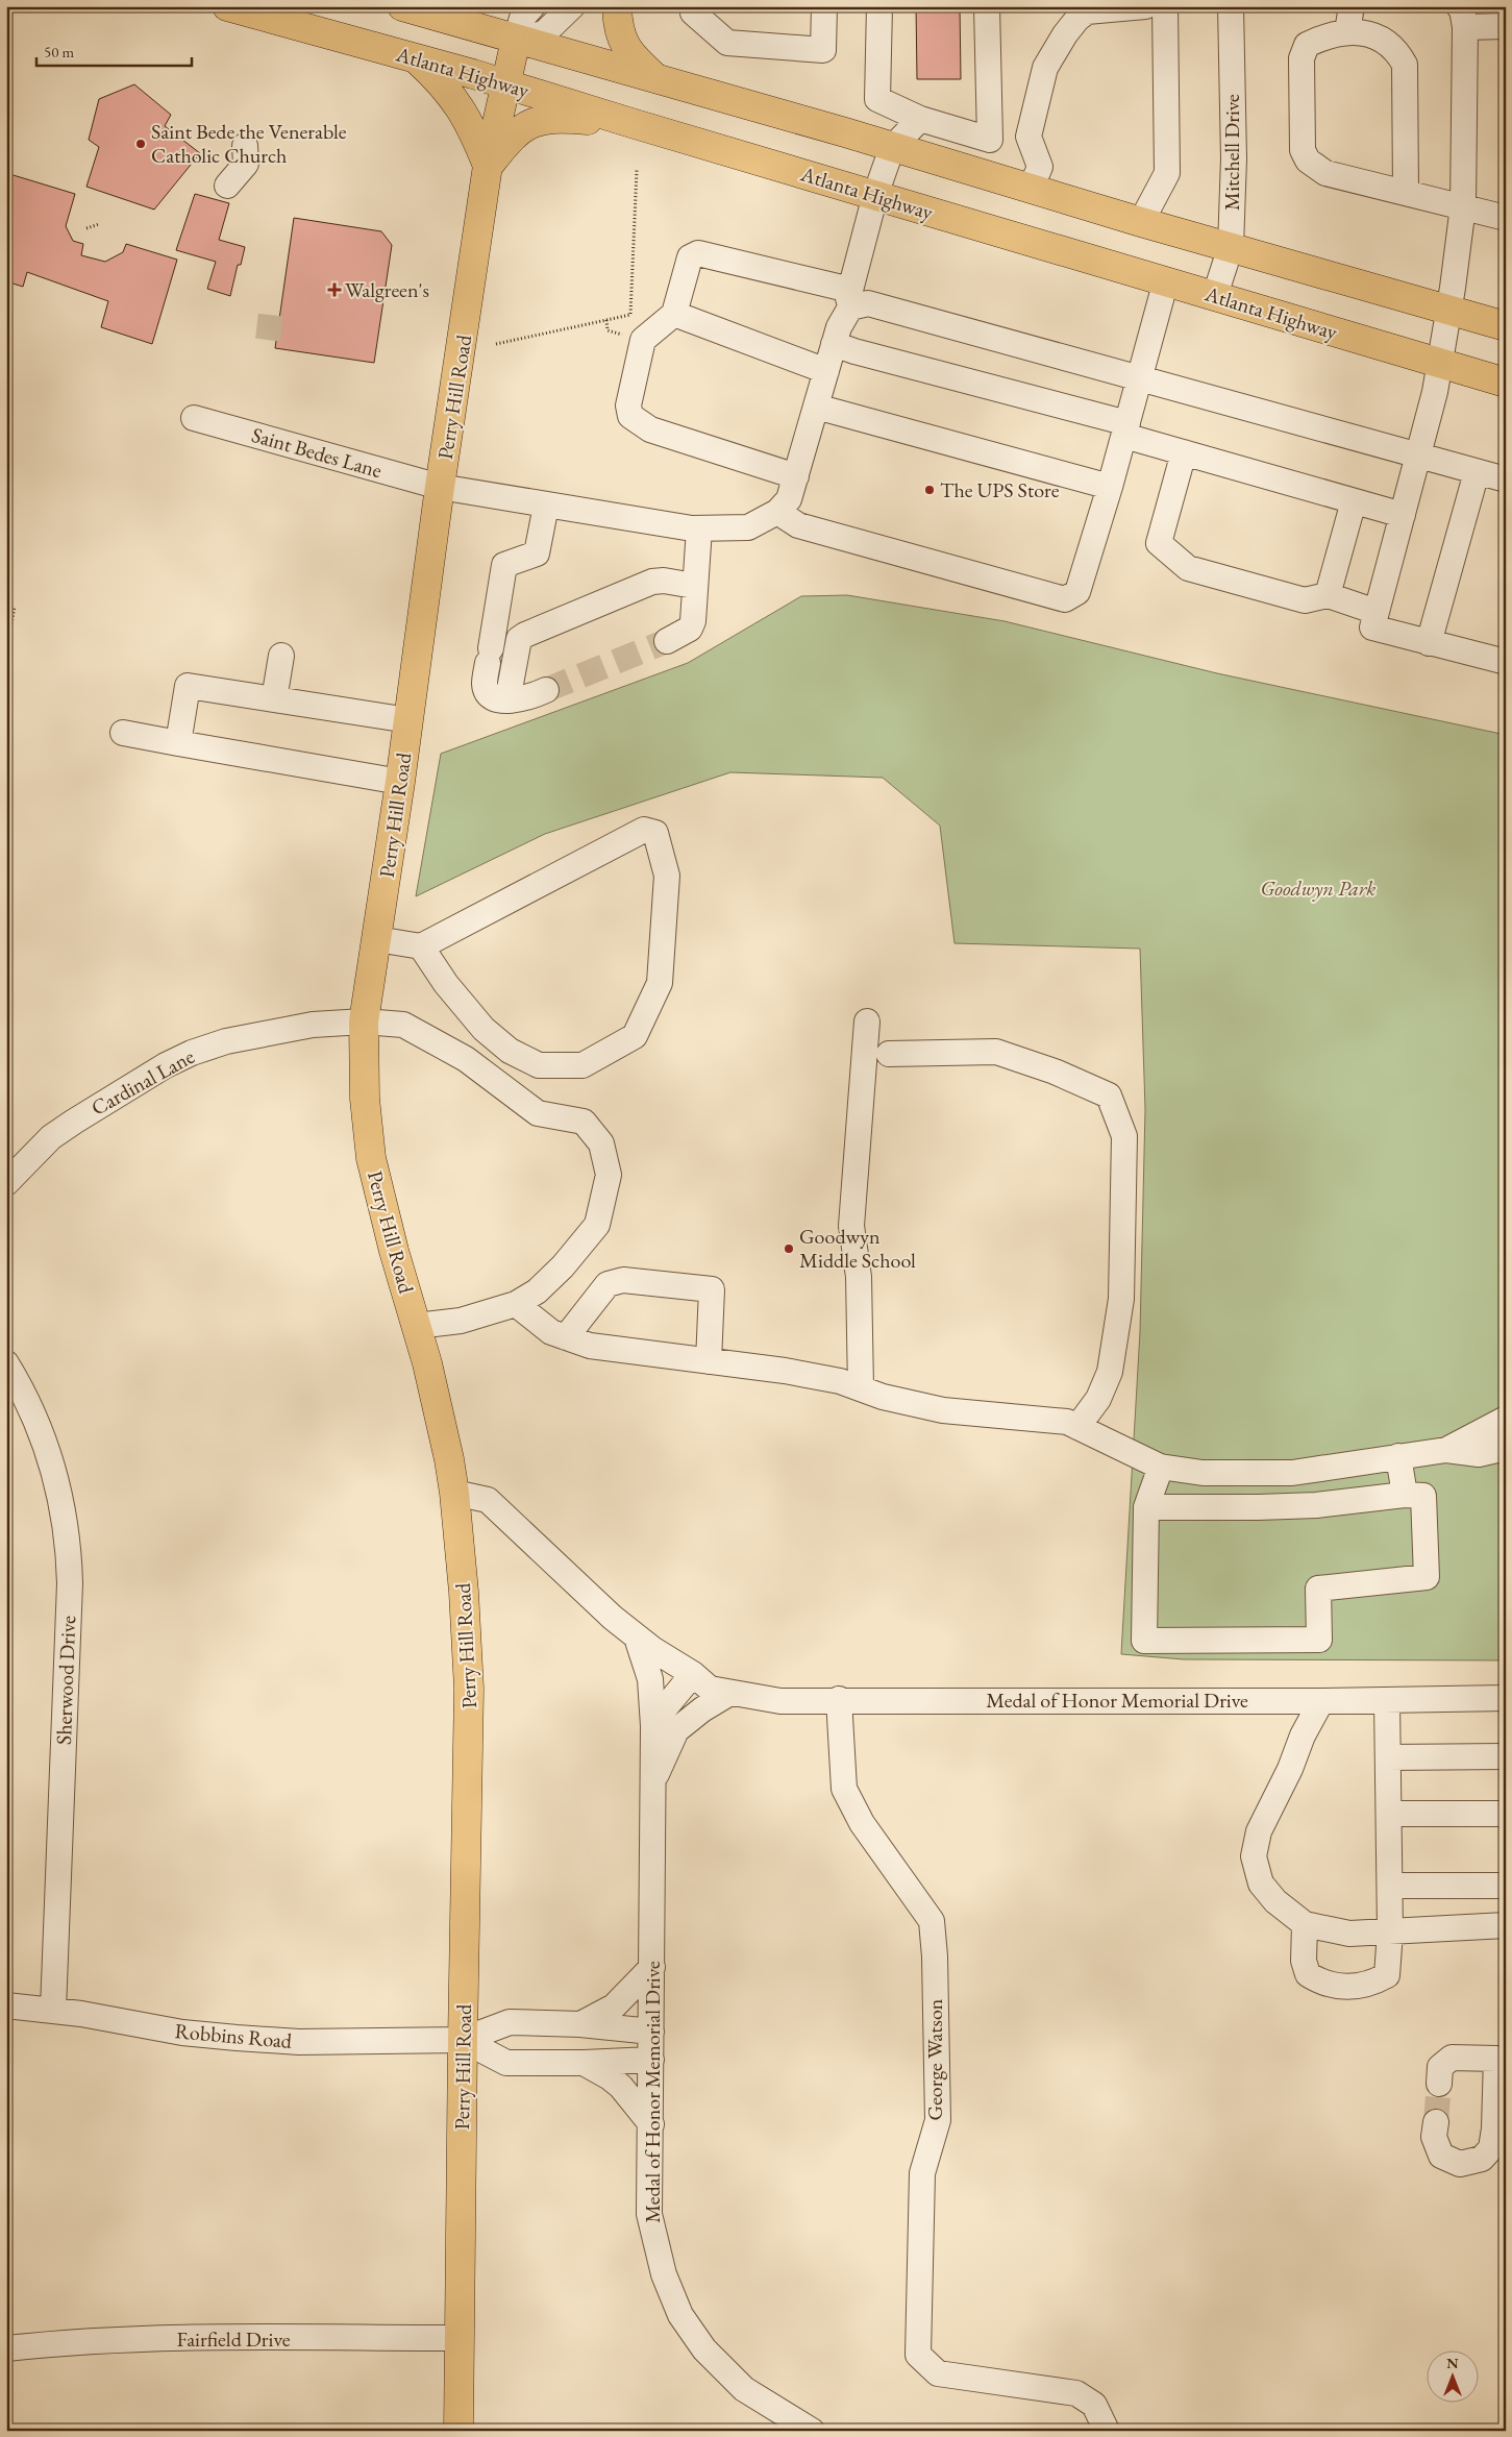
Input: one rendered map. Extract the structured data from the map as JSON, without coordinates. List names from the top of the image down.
{
  "streets": {
    "main road": ["Atlanta Highway", "Perry Hill Road"],
    "street": [
      "Mitchell Drive",
      "Saint Bedes Lane",
      "Cardinal Lane",
      "Sherwood Drive",
      "Medal of Honor Memorial Drive",
      "Robbins Road",
      "George Watson",
      "Fairfield Drive"
    ]
  },
  "crossings": [
    ["Atlanta Highway", "Mitchell Drive"],
    ["Atlanta Highway", "Perry Hill Road"],
    ["Perry Hill Road", "Saint Bedes Lane"],
    ["Perry Hill Road", "Cardinal Lane"],
    ["Perry Hill Road", "Medal of Honor Memorial Drive"],
    ["Perry Hill Road", "Robbins Road"],
    ["Perry Hill Road", "Fairfield Drive"],
    ["Sherwood Drive", "Robbins Road"],
    ["Medal of Honor Memorial Drive", "George Watson"]
  ],
  "parks": ["Goodwyn Park"],
  "places": {
    "other": ["Saint Bede the Venerable Catholic Church", "The UPS Store", "Goodwyn Middle School"],
    "health": ["Walgreen's"]
  },
  "scale_bar": "50 m",
  "north": "top"
}
